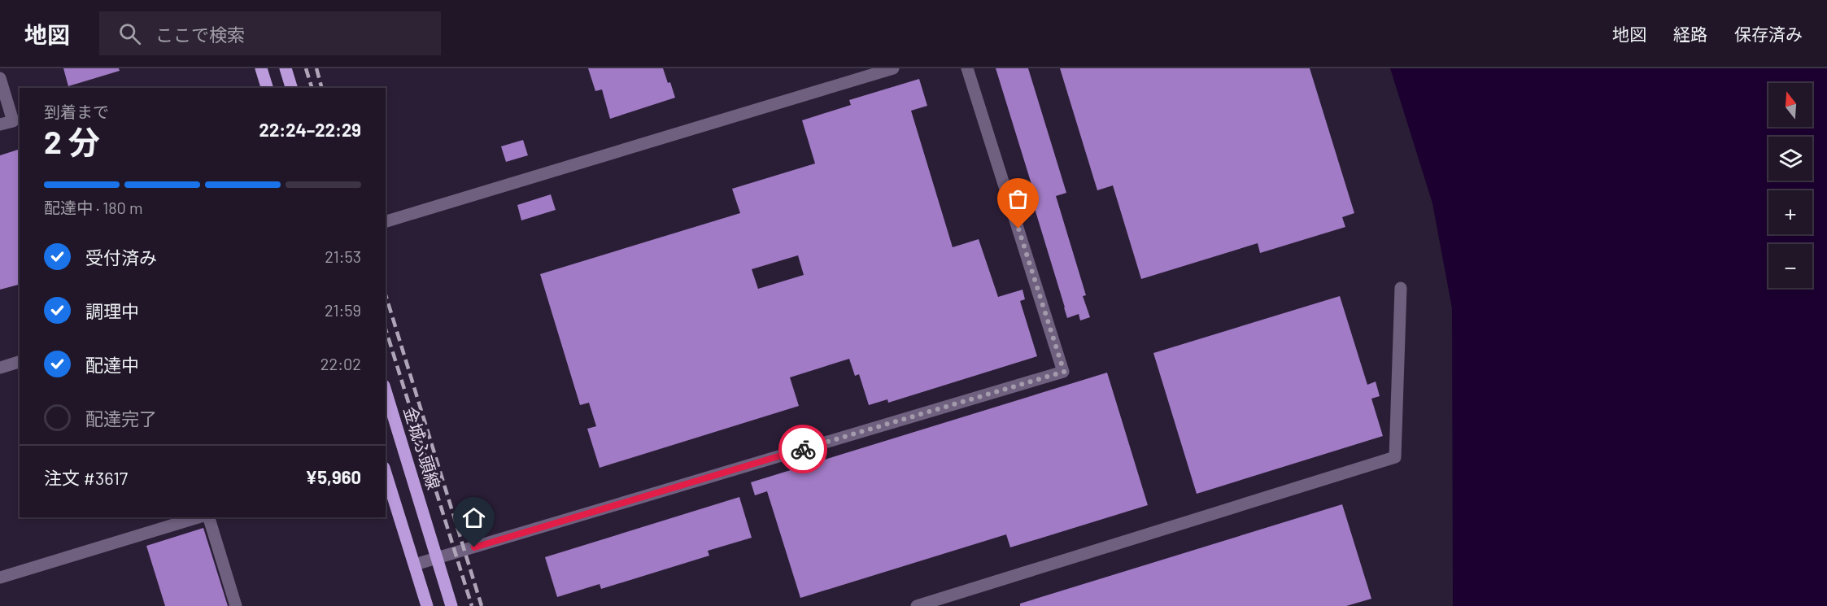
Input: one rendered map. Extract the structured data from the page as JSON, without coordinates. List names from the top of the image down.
{
  "streets": {
    "main road": ["金城ふ頭線"]
  },
  "north": "top",
  "page": {
    "header": "地図",
    "search": "ここで検索",
    "nav": ["地図", "経路", "保存済み"],
    "map_buttons": ["+", "−"],
    "heading": ["2 分", "到着まで", "22:24–22:29"],
    "panel": ["注文 #3617", "¥5,960"],
    "bar": "配達中 · 180 m",
    "list": [
      ["受付済み", "21:53"],
      ["調理中", "21:59"],
      ["配達中", "22:02"],
      "配達完了"
    ]
  }
}
